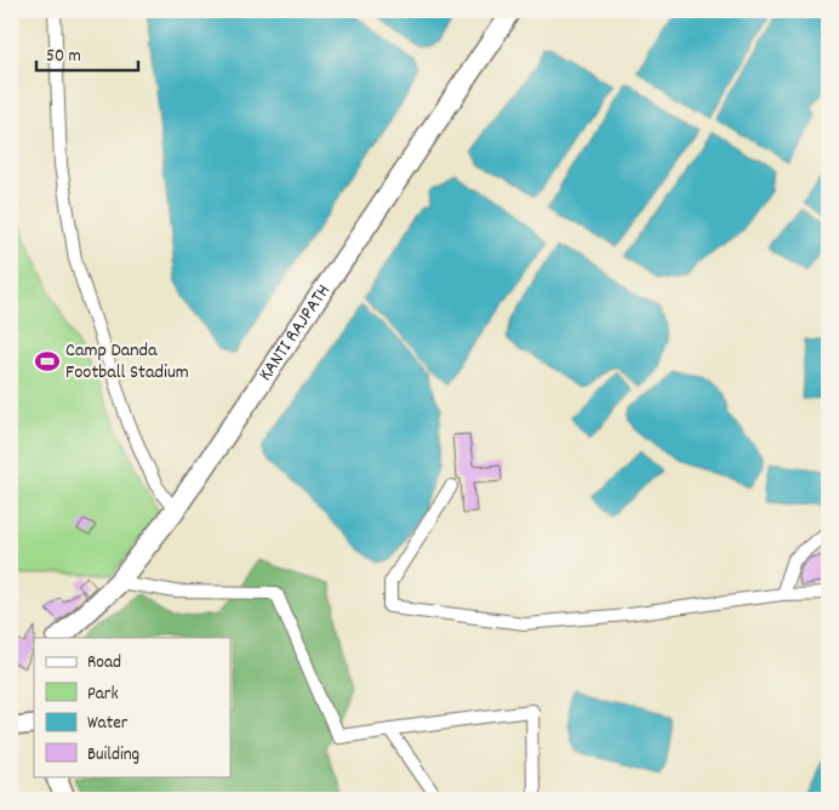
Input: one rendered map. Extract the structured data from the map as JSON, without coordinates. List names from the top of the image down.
{
  "streets": {
    "main road": ["KANTI RAJPATH"]
  },
  "places": {
    "sports": ["Camp Danda Football Stadium"]
  },
  "legend": [
    "Road",
    "Park",
    "Water",
    "Building"
  ],
  "scale_bar": "50 m"
}
